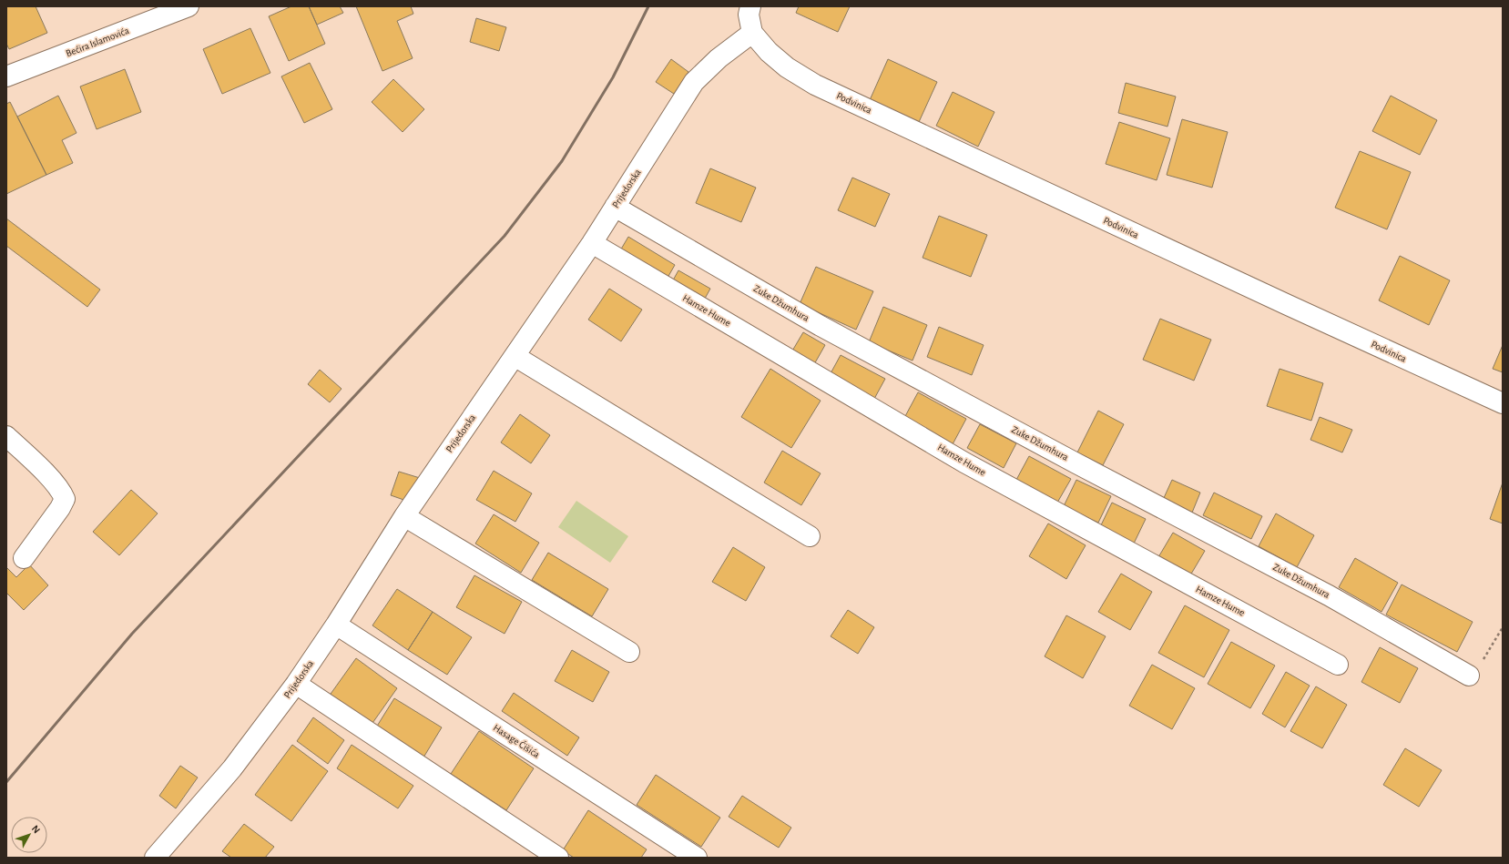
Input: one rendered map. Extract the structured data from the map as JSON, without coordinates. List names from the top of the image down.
{
  "streets": {
    "street": [
      "Bećira Islamovića",
      "Podvinica",
      "Prijedorska",
      "Zuke Džumhura",
      "Hamze Hume",
      "Hasage Ćišića"
    ]
  },
  "crossings": [
    ["Podvinica", "Prijedorska"],
    ["Prijedorska", "Zuke Džumhura"],
    ["Prijedorska", "Hamze Hume"],
    ["Prijedorska", "Hasage Ćišića"]
  ],
  "north": "top right"
}
